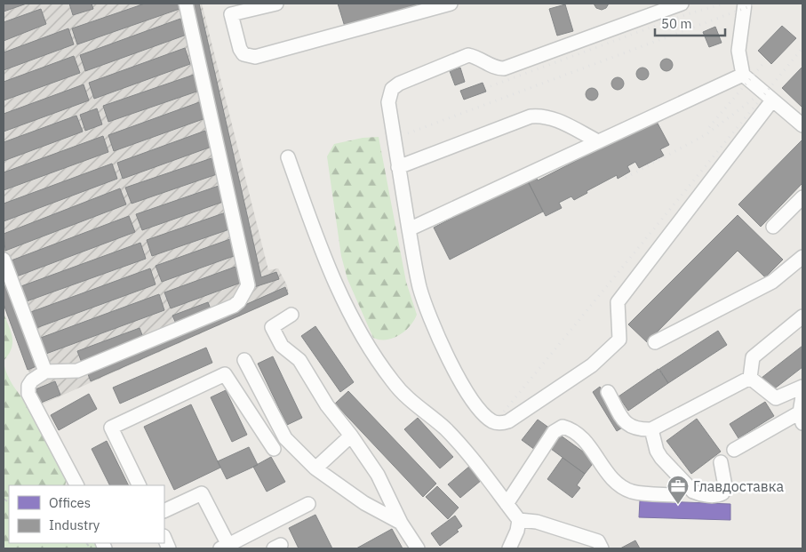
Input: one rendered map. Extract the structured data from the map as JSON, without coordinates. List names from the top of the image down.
{
  "places": {
    "office": ["Главдоставка"]
  },
  "legend": ["Offices", "Industry"],
  "scale_bar": "50 m"
}
